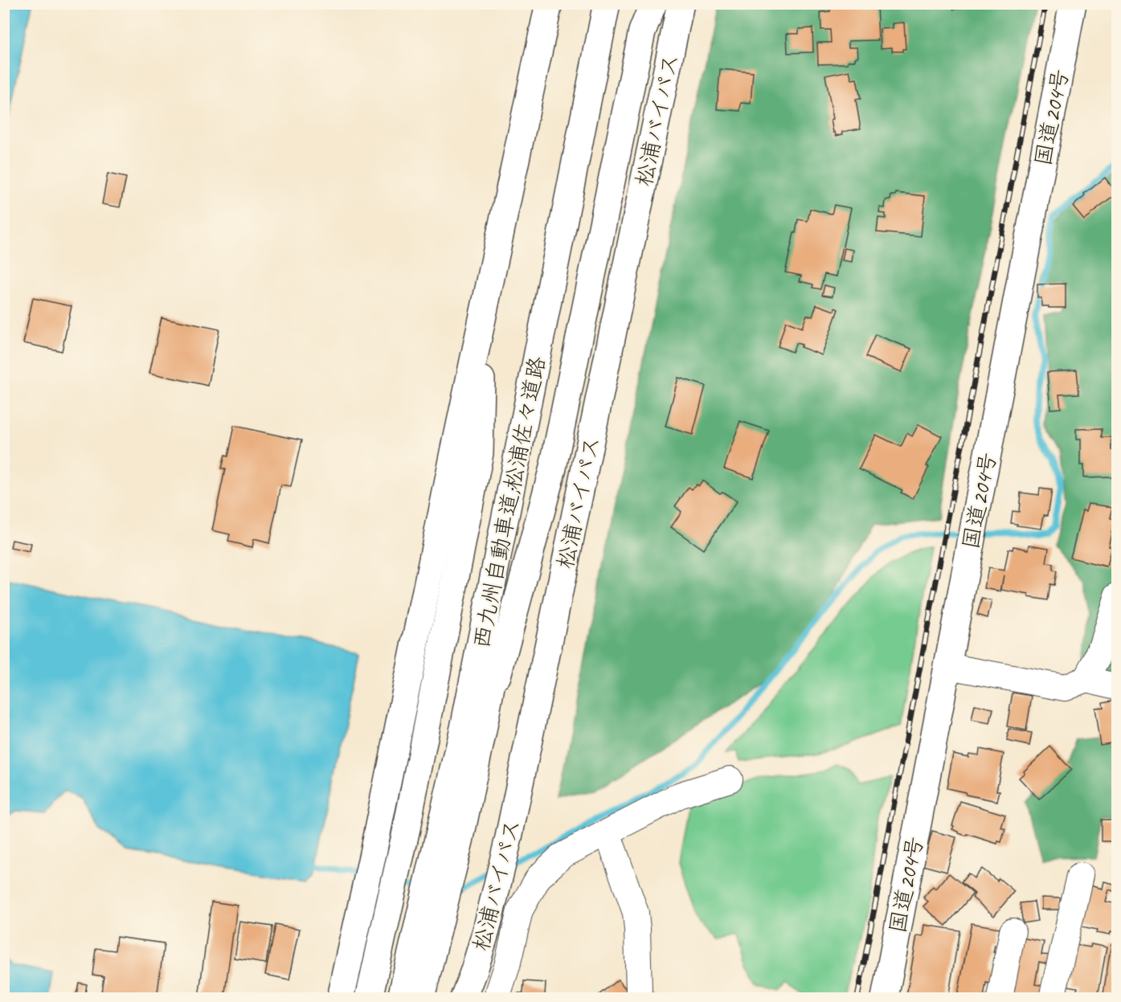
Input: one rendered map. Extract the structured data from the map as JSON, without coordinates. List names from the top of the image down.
{
  "streets": {
    "highway": ["国道204号", "松浦バイパス", "西九州自動車道;松浦佐々道路"]
  }
}
